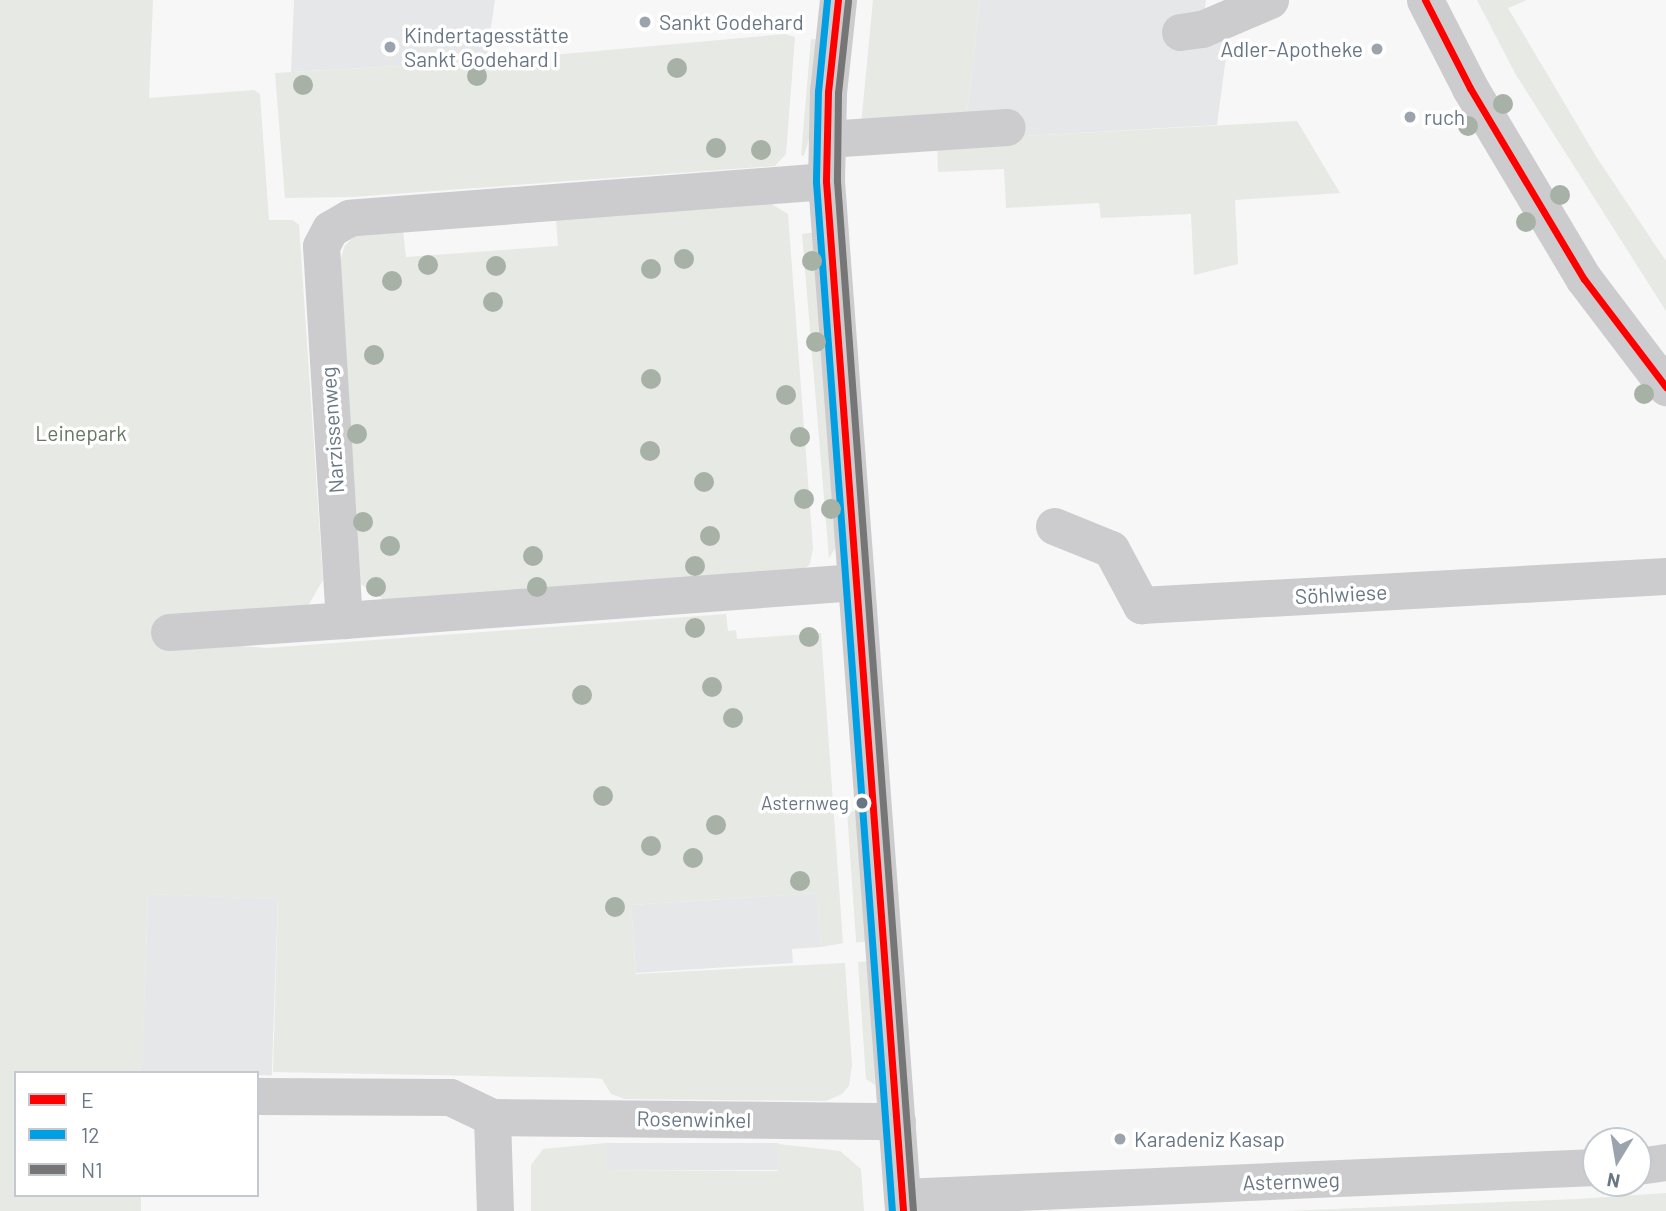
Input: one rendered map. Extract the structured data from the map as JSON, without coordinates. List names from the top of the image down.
{
  "streets": {
    "street": [
      "Narzissenweg",
      "Söhlwiese",
      "Rosenwinkel",
      "Asternweg"
    ]
  },
  "parks": ["Leinepark"],
  "places": [
    "Sankt Godehard",
    "Kindertagesstätte Sankt Godehard I",
    "Adler-Apotheke",
    "ruch",
    "Asternweg",
    "Karadeniz Kasap"
  ],
  "lines": ["transit line E", "transit line 12", "transit line N1"],
  "legend": ["E", "12", "N1"],
  "north": "bottom"
}
